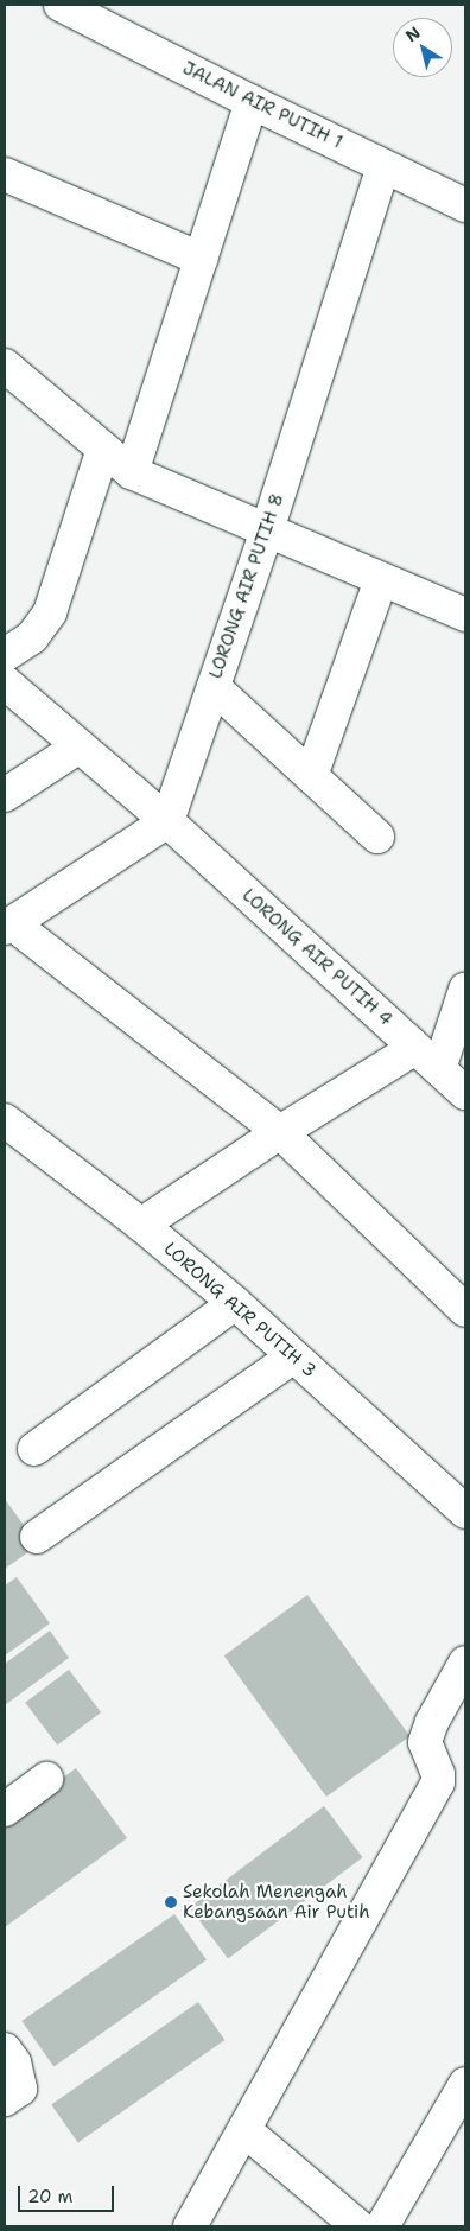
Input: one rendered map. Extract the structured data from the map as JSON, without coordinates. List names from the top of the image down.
{
  "streets": {
    "street": [
      "JALAN AIR PUTIH 1",
      "LORONG AIR PUTIH 8",
      "LORONG AIR PUTIH 4",
      "LORONG AIR PUTIH 3"
    ]
  },
  "crossings": [
    ["JALAN AIR PUTIH 1", "LORONG AIR PUTIH 8"],
    ["LORONG AIR PUTIH 8", "LORONG AIR PUTIH 4"]
  ],
  "places": ["Sekolah Menengah Kebangsaan Air Putih"],
  "scale_bar": "20 m",
  "north": "top left"
}
